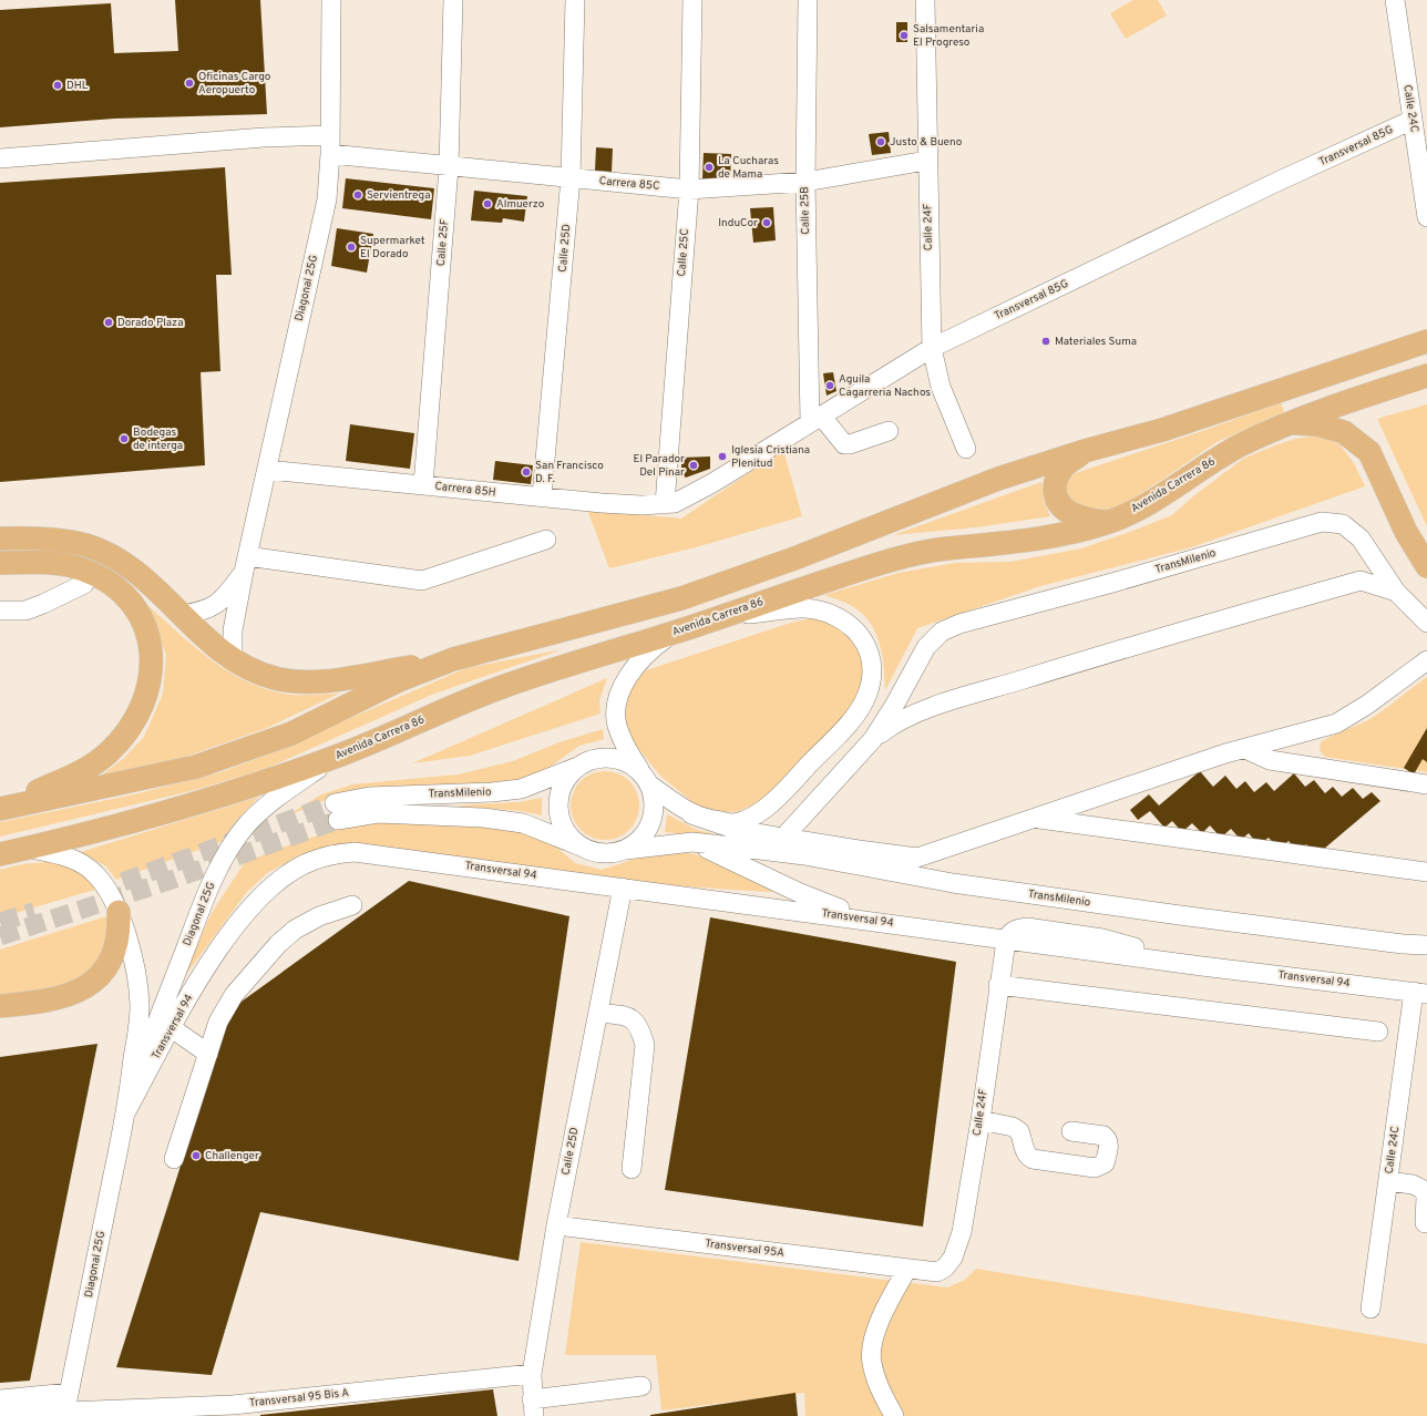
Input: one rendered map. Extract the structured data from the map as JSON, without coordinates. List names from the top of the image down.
{
  "streets": {
    "main road": ["Avenida Carrera 86"],
    "street": [
      "Calle 24C",
      "Transversal 85G",
      "Carrera 85C",
      "Calle 25B",
      "Calle 24F",
      "Calle 25F",
      "Calle 25D",
      "Calle 25C",
      "Diagonal 25G",
      "Carrera 85H",
      "TransMilenio",
      "Transversal 94",
      "Transversal 95A",
      "Transversal 95 Bis A"
    ]
  },
  "crossings": [
    ["Calle 24C", "Transversal 85G"],
    ["Calle 24C", "Transversal 94"],
    ["Transversal 85G", "Calle 25B"],
    ["Transversal 85G", "Calle 24F"],
    ["Transversal 85G", "Calle 25C"],
    ["Transversal 85G", "Carrera 85H"],
    ["Carrera 85C", "Calle 25B"],
    ["Carrera 85C", "Calle 24F"],
    ["Carrera 85C", "Calle 25F"],
    ["Carrera 85C", "Calle 25D"],
    ["Carrera 85C", "Calle 25C"],
    ["Carrera 85C", "Diagonal 25G"],
    ["Calle 24F", "Transversal 94"],
    ["Calle 24F", "Transversal 95A"],
    ["Calle 25F", "Carrera 85H"],
    ["Calle 25D", "Carrera 85H"],
    ["Calle 25D", "Transversal 94"],
    ["Calle 25D", "Transversal 95A"],
    ["Calle 25D", "Transversal 95 Bis A"],
    ["Calle 25C", "Carrera 85H"],
    ["Diagonal 25G", "Avenida Carrera 86"],
    ["Diagonal 25G", "Carrera 85H"],
    ["Diagonal 25G", "Transversal 94"],
    ["Diagonal 25G", "Transversal 95 Bis A"]
  ],
  "places": [
    "Salsamentaria El Progreso",
    "Oficinas Cargo Aeropuerto",
    "DHL",
    "Justo & Bueno",
    "La Cucharas de Mama",
    "Servientrega",
    "Almuerzo",
    "InduCor",
    "Supermarket El Dorado",
    "Dorado Plaza",
    "Materiales Suma",
    "Aguila Cagarreria Nachos",
    "Bodegas de interga",
    "Iglesia Cristiana Plenitud",
    "El Parador Del Pinar",
    "San Francisco D. F.",
    "Challenger"
  ]
}
